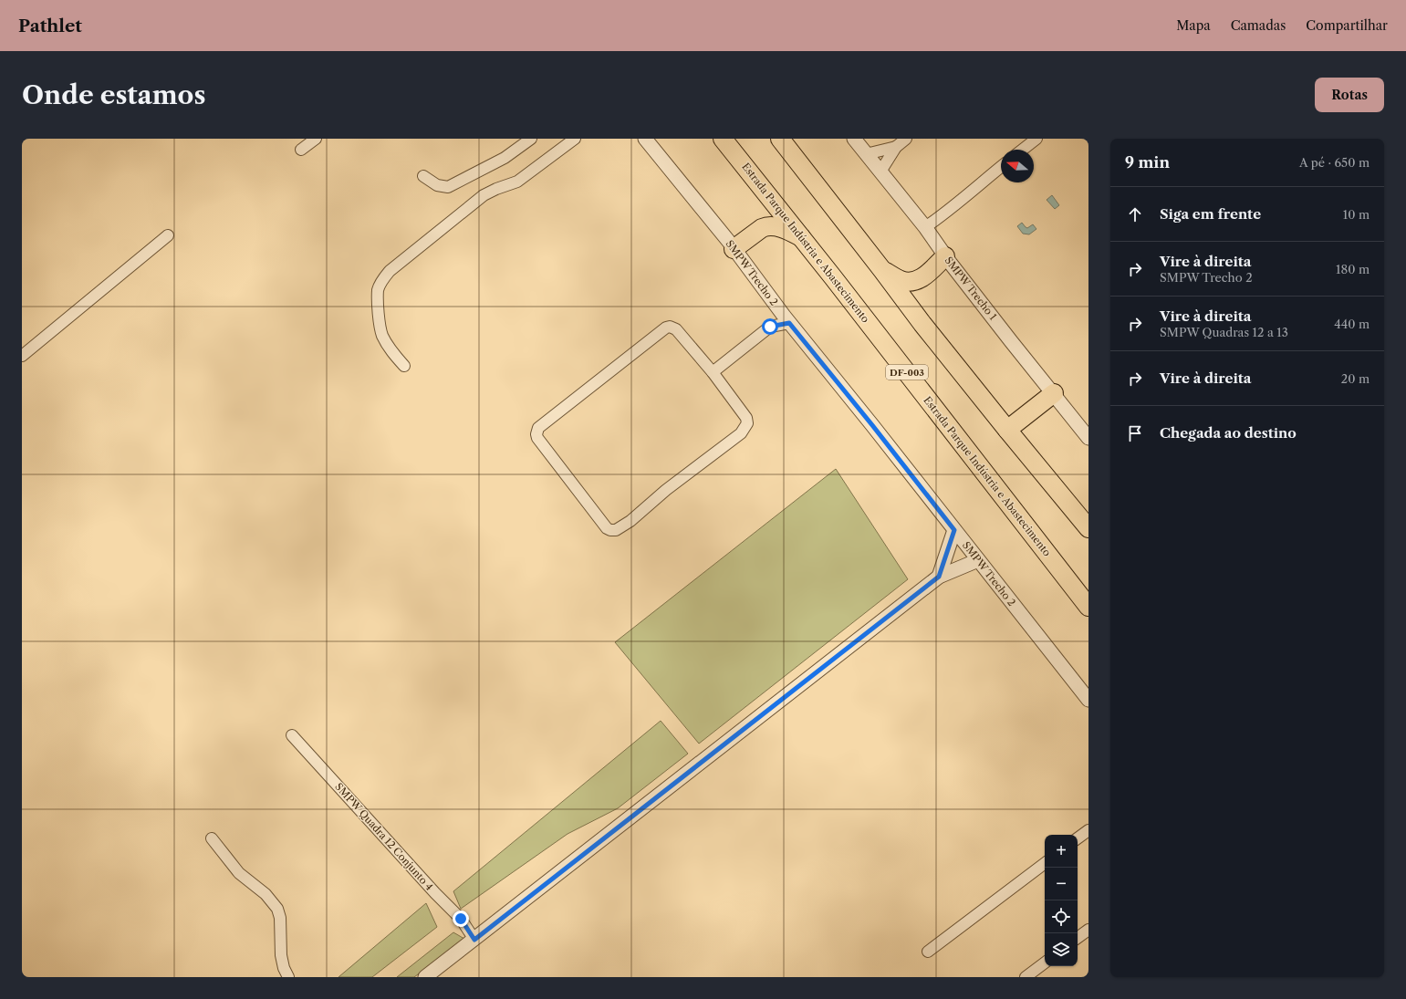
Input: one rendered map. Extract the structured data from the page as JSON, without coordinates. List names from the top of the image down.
{
  "streets": {
    "highway": ["Estrada Parque Indústria e Abastecimento", "DF-003"],
    "street": ["SMPW Trecho 2", "SMPW Trecho 1", "SMPW Quadra 12 Conjunto 4"]
  },
  "north": "left",
  "page": {
    "header": "Pathlet",
    "nav": ["Mapa", "Camadas", "Compartilhar"],
    "buttons": "Rotas",
    "title": "Onde estamos",
    "heading": ["9 min", "A pé · 650 m"],
    "list": [
      ["Siga em frente", "10 m"],
      ["Vire à direita", "SMPW Trecho 2", "180 m"],
      ["Vire à direita", "SMPW Quadras 12 a 13", "440 m"],
      ["Vire à direita", "20 m"],
      "Chegada ao destino"
    ],
    "map_buttons": ["+", "−"]
  }
}
